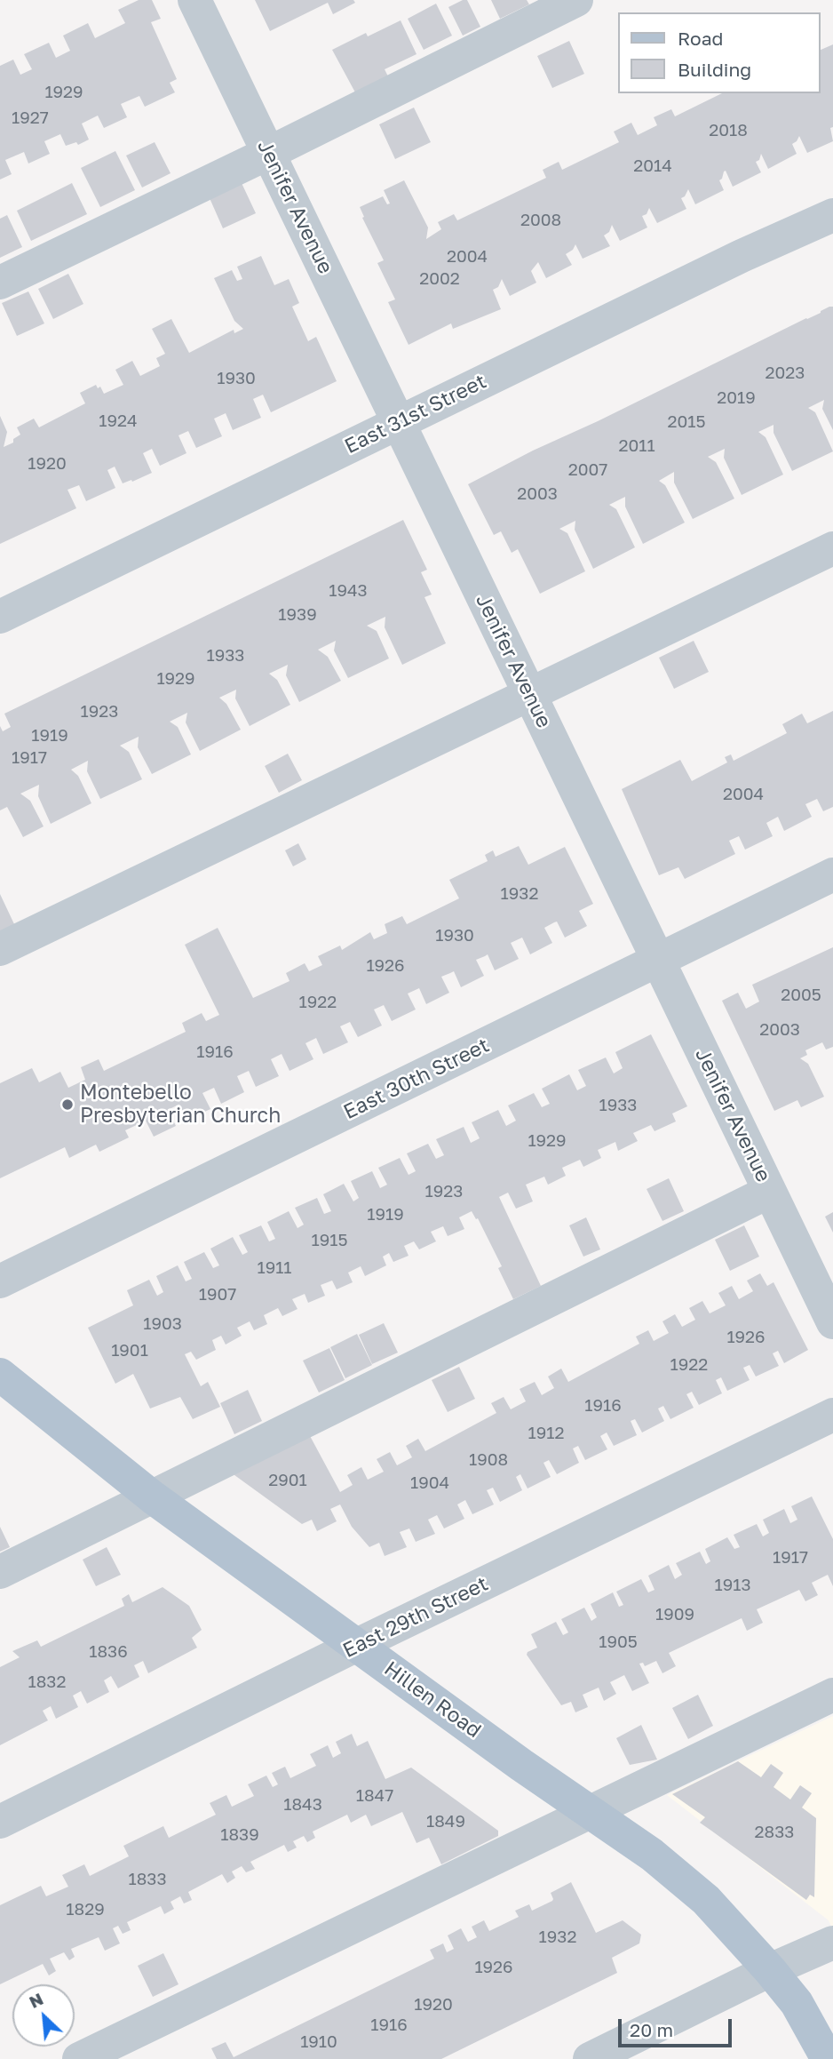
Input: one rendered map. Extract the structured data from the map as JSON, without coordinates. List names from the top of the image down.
{
  "streets": {
    "main road": ["Hillen Road"],
    "street": [
      "Jenifer Avenue",
      "East 31st Street",
      "East 30th Street",
      "East 29th Street"
    ]
  },
  "crossings": [
    ["Jenifer Avenue", "East 31st Street"],
    ["Jenifer Avenue", "East 30th Street"],
    ["East 29th Street", "Hillen Road"]
  ],
  "places": ["Montebello Presbyterian Church"],
  "house_numbers": [
    "1929",
    "1927",
    "2018",
    "2014",
    "2008",
    "2004",
    "2002",
    "2023",
    "1930",
    "2019",
    "1924",
    "2015",
    "2011",
    "1920",
    "2007",
    "2003",
    "1943",
    "1939",
    "1933",
    "1929",
    "1923",
    "1919",
    "1917",
    "2004",
    "1932",
    "1930",
    "1926",
    "2005",
    "1922",
    "2003",
    "1916",
    "1933",
    "1929",
    "1923",
    "1919",
    "1915",
    "1911",
    "1907",
    "1903",
    "1926",
    "1901",
    "1922",
    "1916",
    "1912",
    "1908",
    "2901",
    "1904",
    "1917",
    "1913",
    "1909",
    "1905",
    "1836",
    "1832",
    "1847",
    "1843",
    "1849",
    "2833",
    "1839",
    "1833",
    "1829",
    "1932",
    "1926",
    "1920",
    "1916",
    "1910"
  ],
  "legend": ["Road", "Building"],
  "scale_bar": "20 m",
  "north": "top left"
}
